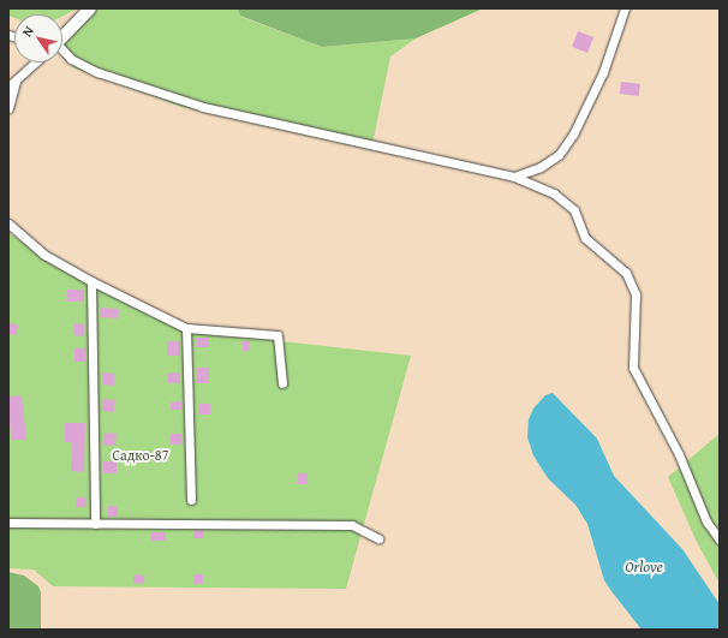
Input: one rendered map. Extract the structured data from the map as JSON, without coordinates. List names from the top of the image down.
{
  "water": ["Orlove"],
  "parks": ["Садко-87"],
  "north": "top left"
}
